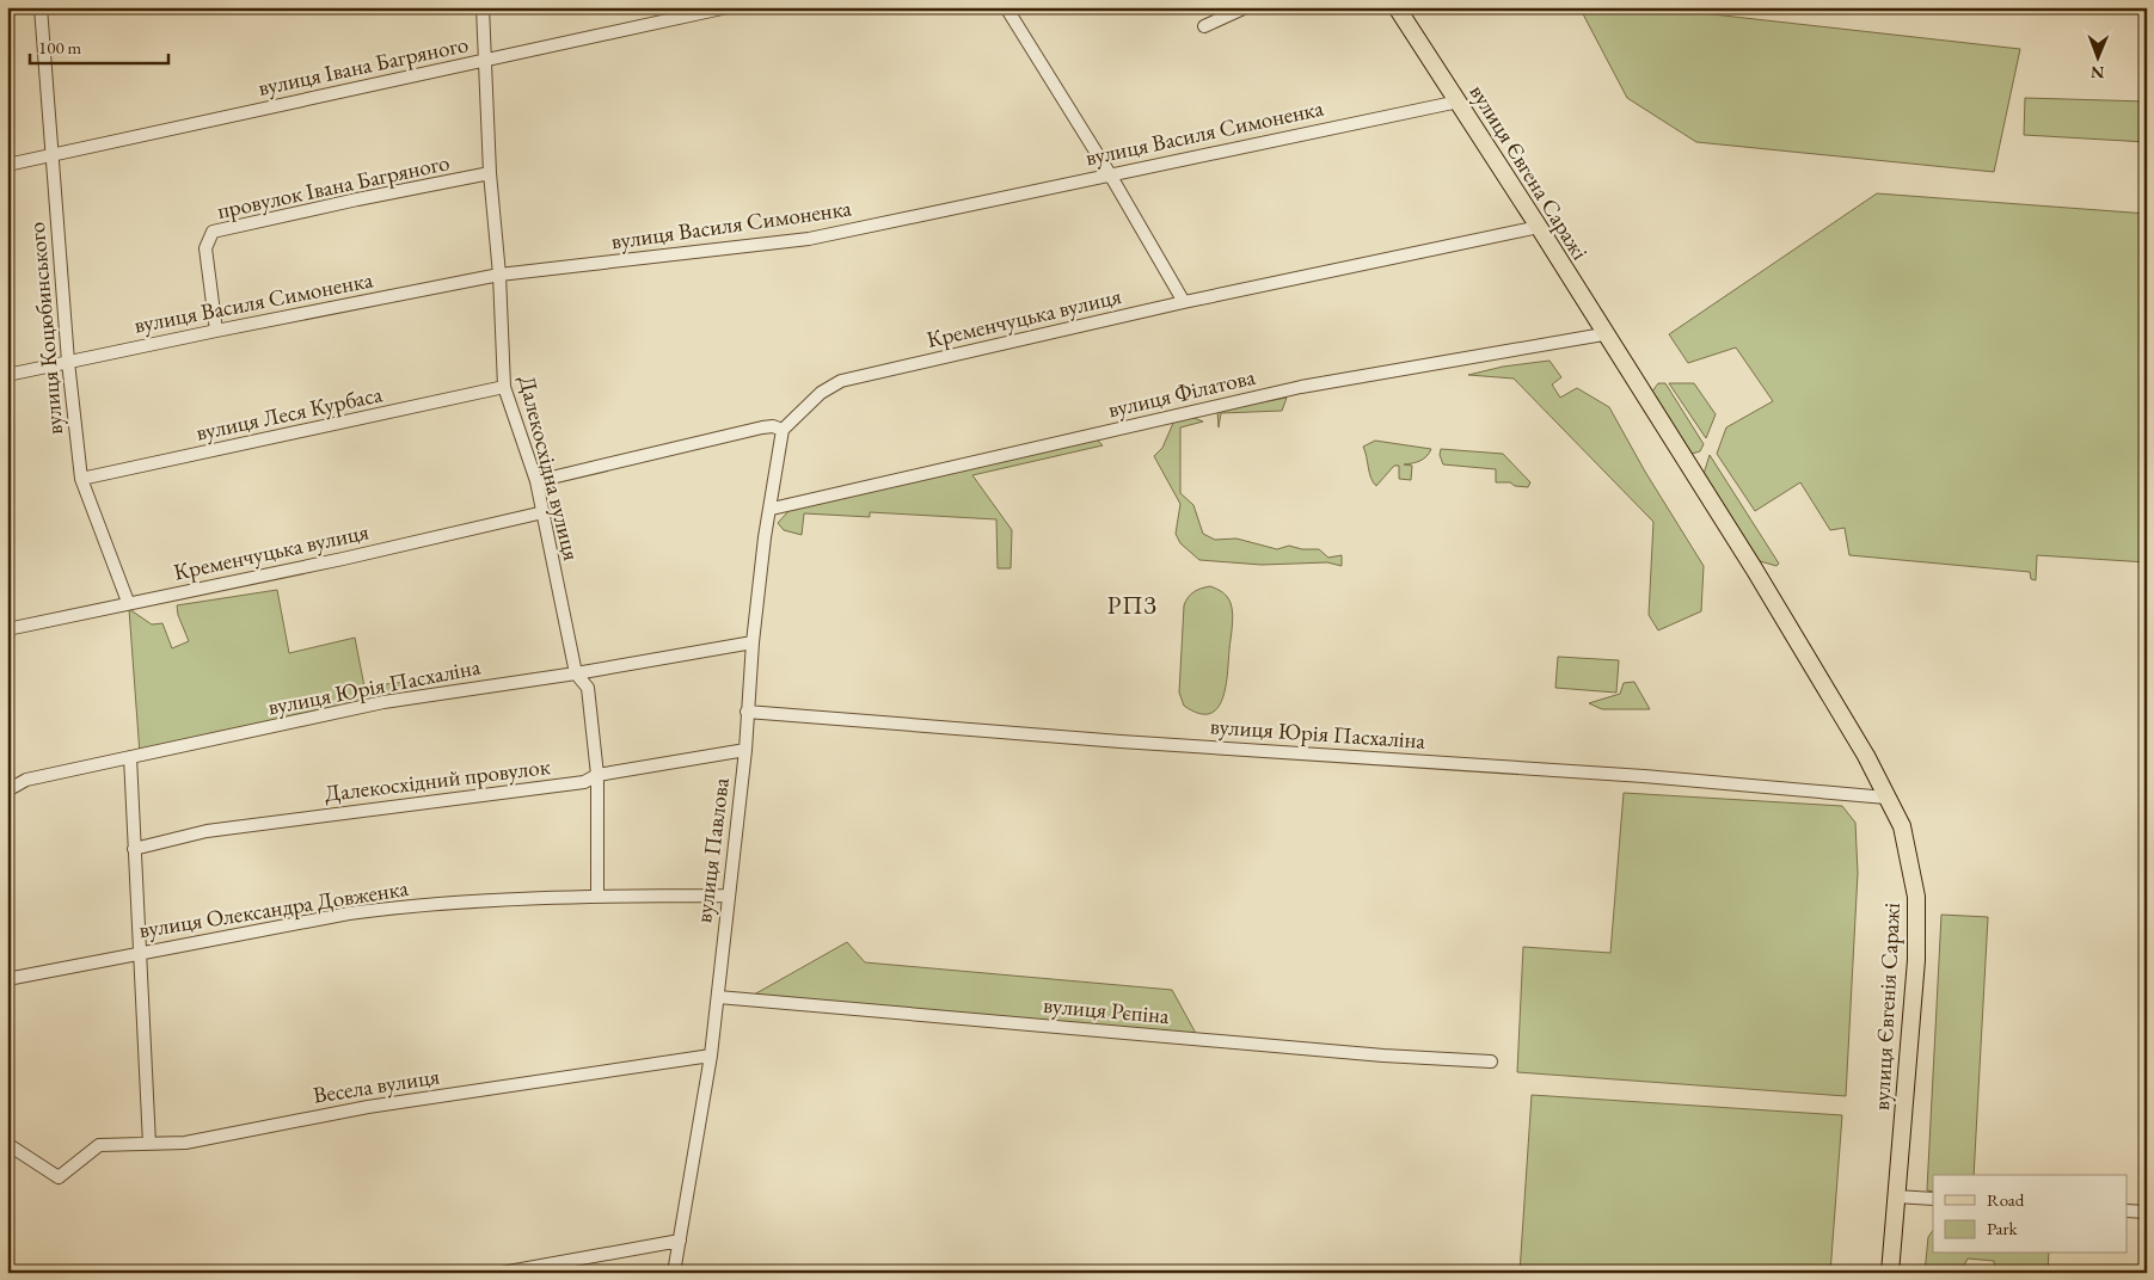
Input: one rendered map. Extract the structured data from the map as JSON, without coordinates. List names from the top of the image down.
{
  "streets": {
    "main road": ["вулиця Євгена Саражі", "вулиця Євгенія Саражі"],
    "street": [
      "вулиця Івана Багряного",
      "вулиця Василя Симоненка",
      "провулок Івана Багряного",
      "Кременчуцька вулиця",
      "вулиця Коцюбинського",
      "вулиця Філатова",
      "вулиця Леся Курбаса",
      "Далекосхідна вулиця",
      "вулиця Юрія Пасхаліна",
      "Далекосхідний провулок",
      "вулиця Павлова",
      "вулиця Олександра Довженка",
      "вулиця Рєпіна",
      "Весела вулиця"
    ]
  },
  "crossings": [
    ["вулиця Івана Багряного", "вулиця Коцюбинського"],
    ["вулиця Івана Багряного", "Далекосхідна вулиця"],
    ["вулиця Василя Симоненка", "вулиця Євгена Саражі"],
    ["вулиця Василя Симоненка", "провулок Івана Багряного"],
    ["вулиця Василя Симоненка", "вулиця Коцюбинського"],
    ["вулиця Василя Симоненка", "Далекосхідна вулиця"],
    ["вулиця Євгена Саражі", "Кременчуцька вулиця"],
    ["вулиця Євгена Саражі", "вулиця Філатова"],
    ["вулиця Євгена Саражі", "вулиця Євгенія Саражі"],
    ["провулок Івана Багряного", "Далекосхідна вулиця"],
    ["Кременчуцька вулиця", "вулиця Коцюбинського"],
    ["Кременчуцька вулиця", "Далекосхідна вулиця"],
    ["Кременчуцька вулиця", "вулиця Павлова"],
    ["вулиця Коцюбинського", "вулиця Леся Курбаса"],
    ["вулиця Філатова", "вулиця Павлова"],
    ["вулиця Леся Курбаса", "Далекосхідна вулиця"],
    ["Далекосхідна вулиця", "вулиця Юрія Пасхаліна"],
    ["Далекосхідна вулиця", "Далекосхідний провулок"],
    ["Далекосхідна вулиця", "вулиця Олександра Довженка"],
    ["вулиця Юрія Пасхаліна", "вулиця Павлова"],
    ["вулиця Юрія Пасхаліна", "вулиця Євгенія Саражі"],
    ["Далекосхідний провулок", "вулиця Павлова"],
    ["вулиця Павлова", "вулиця Олександра Довженка"],
    ["вулиця Павлова", "вулиця Рєпіна"],
    ["вулиця Павлова", "Весела вулиця"]
  ],
  "districts": ["РПЗ"],
  "legend": ["Road", "Park"],
  "scale_bar": "100 m",
  "north": "bottom"
}
